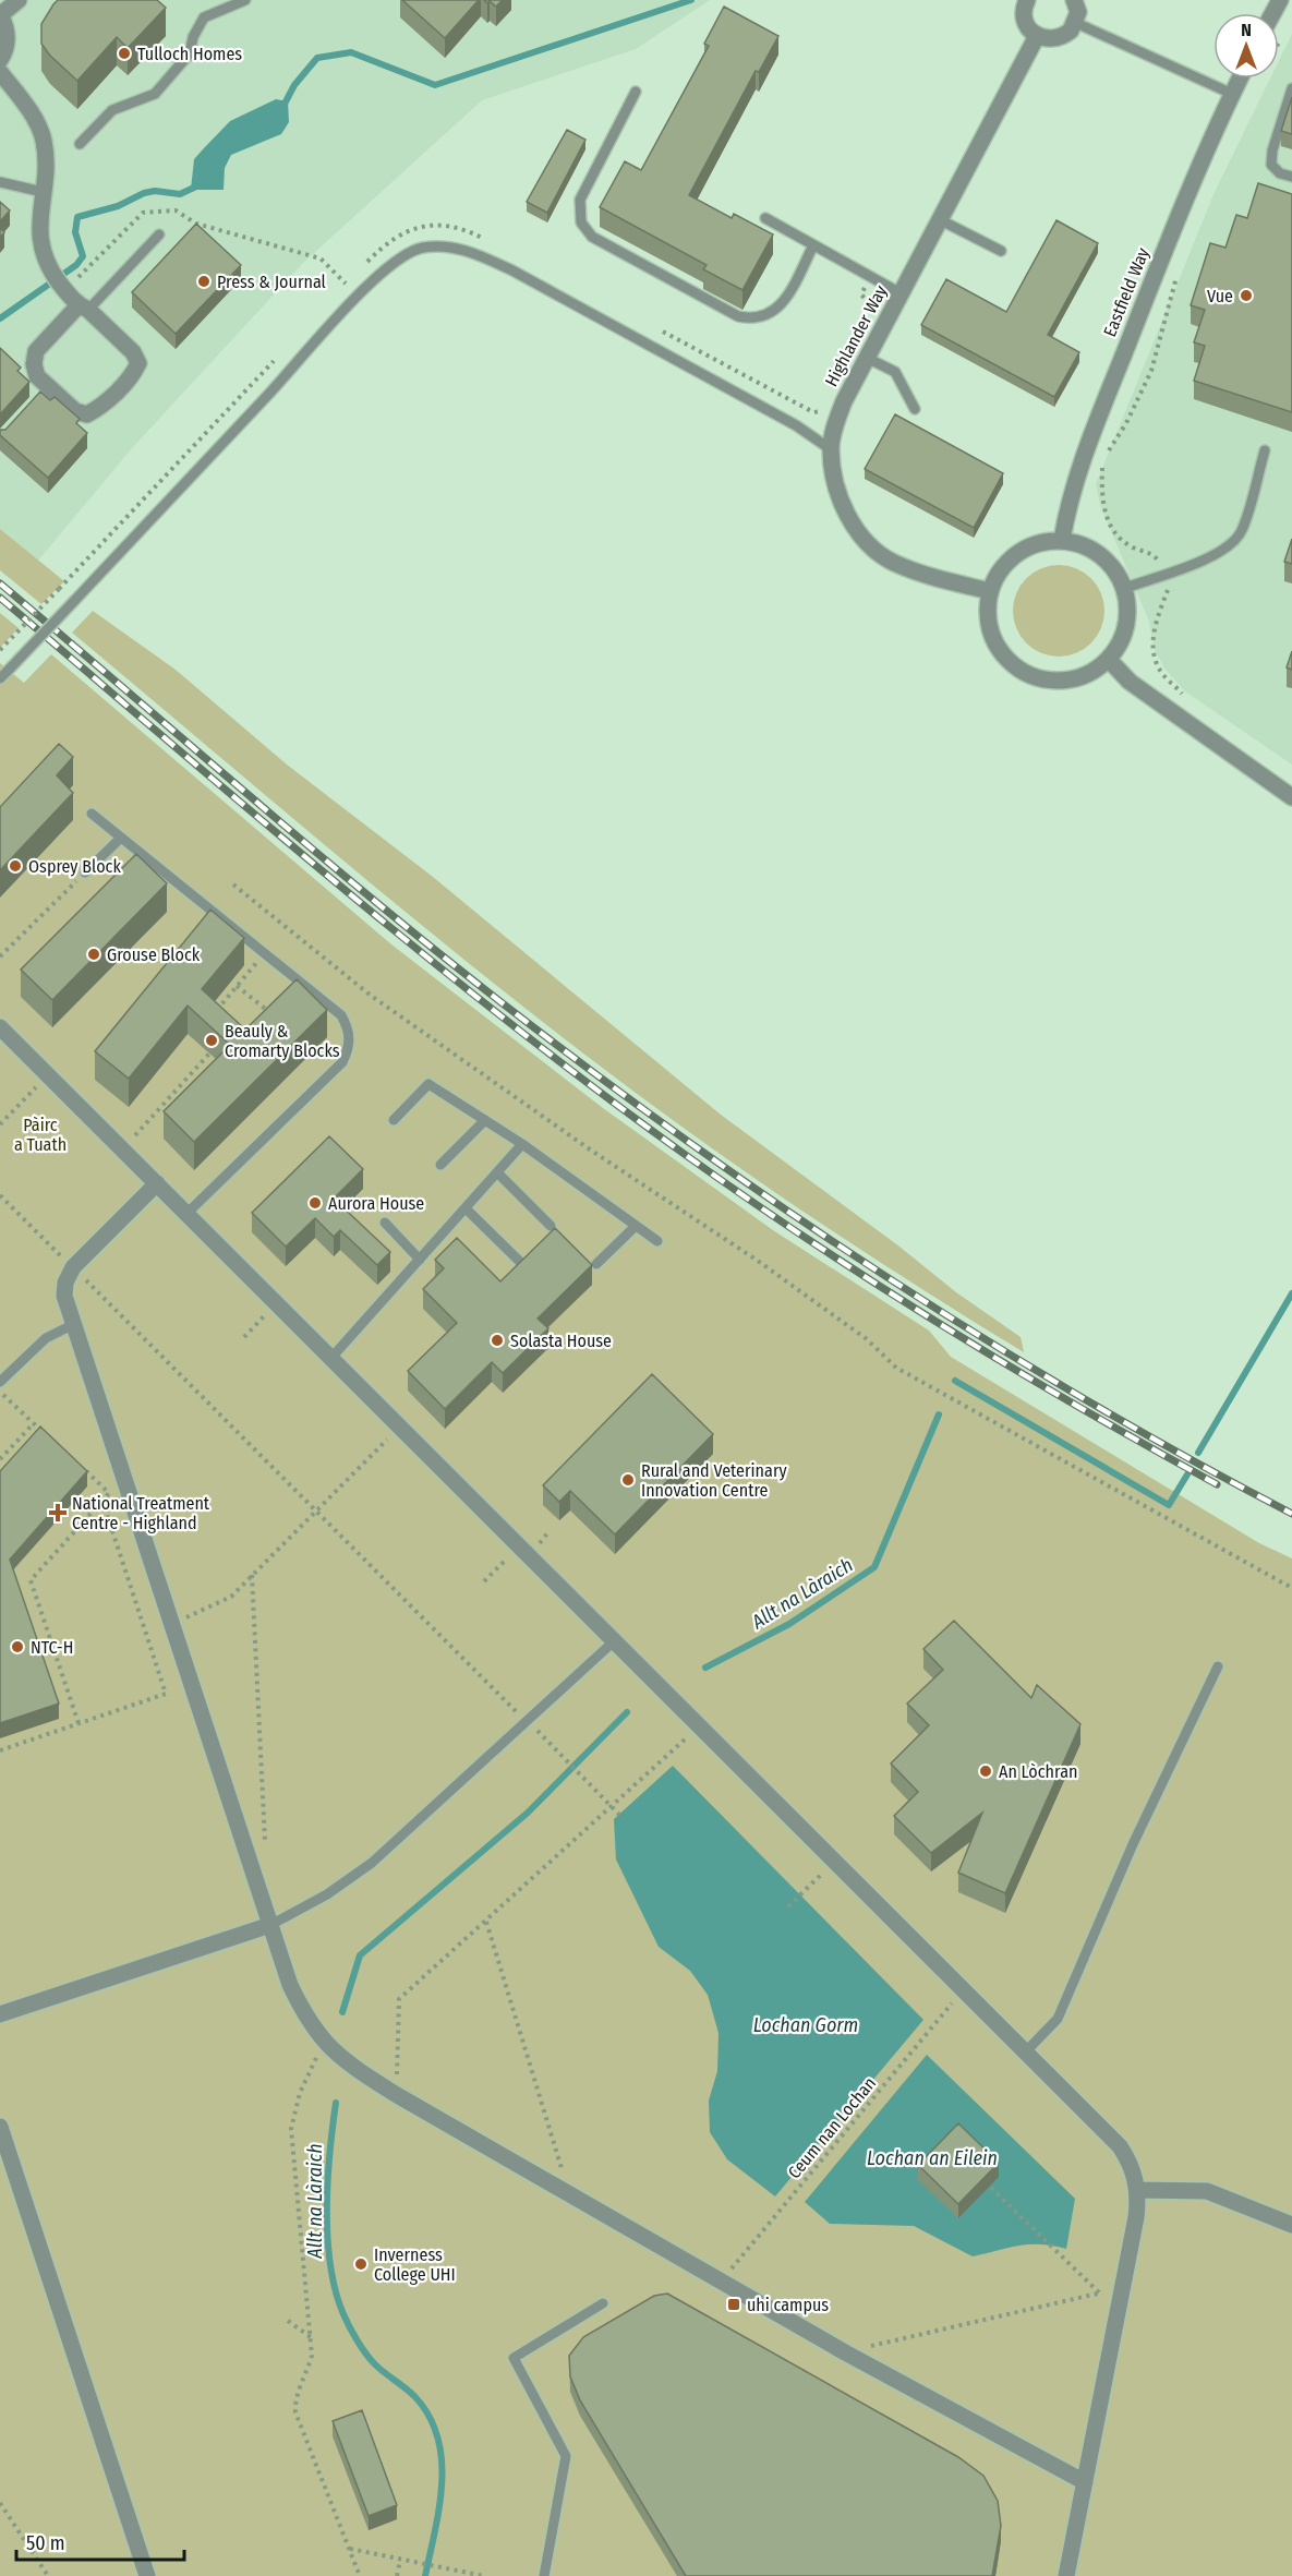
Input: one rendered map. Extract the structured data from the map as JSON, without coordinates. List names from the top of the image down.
{
  "streets": {
    "street": ["Eastfield Way", "Highlander Way"],
    "path": ["Ceum nan Lochan"]
  },
  "crossings": [
    ["Eastfield Way", "Highlander Way"]
  ],
  "water": ["Allt na Làraich", "Lochan Gorm", "Lochan an Eilein"],
  "parks": ["Pàirc a Tuath"],
  "places": {
    "other": [
      "Tulloch Homes",
      "Press & Journal",
      "Vue",
      "Osprey Block",
      "Grouse Block",
      "Beauly & Cromarty Blocks",
      "Aurora House",
      "Solasta House",
      "Rural and Veterinary Innovation Centre",
      "NTC-H",
      "An Lòchran",
      "Inverness College UHI"
    ],
    "health": ["National Treatment Centre - Highland"],
    "transit": ["uhi campus"]
  },
  "scale_bar": "50 m",
  "north": "top"
}
